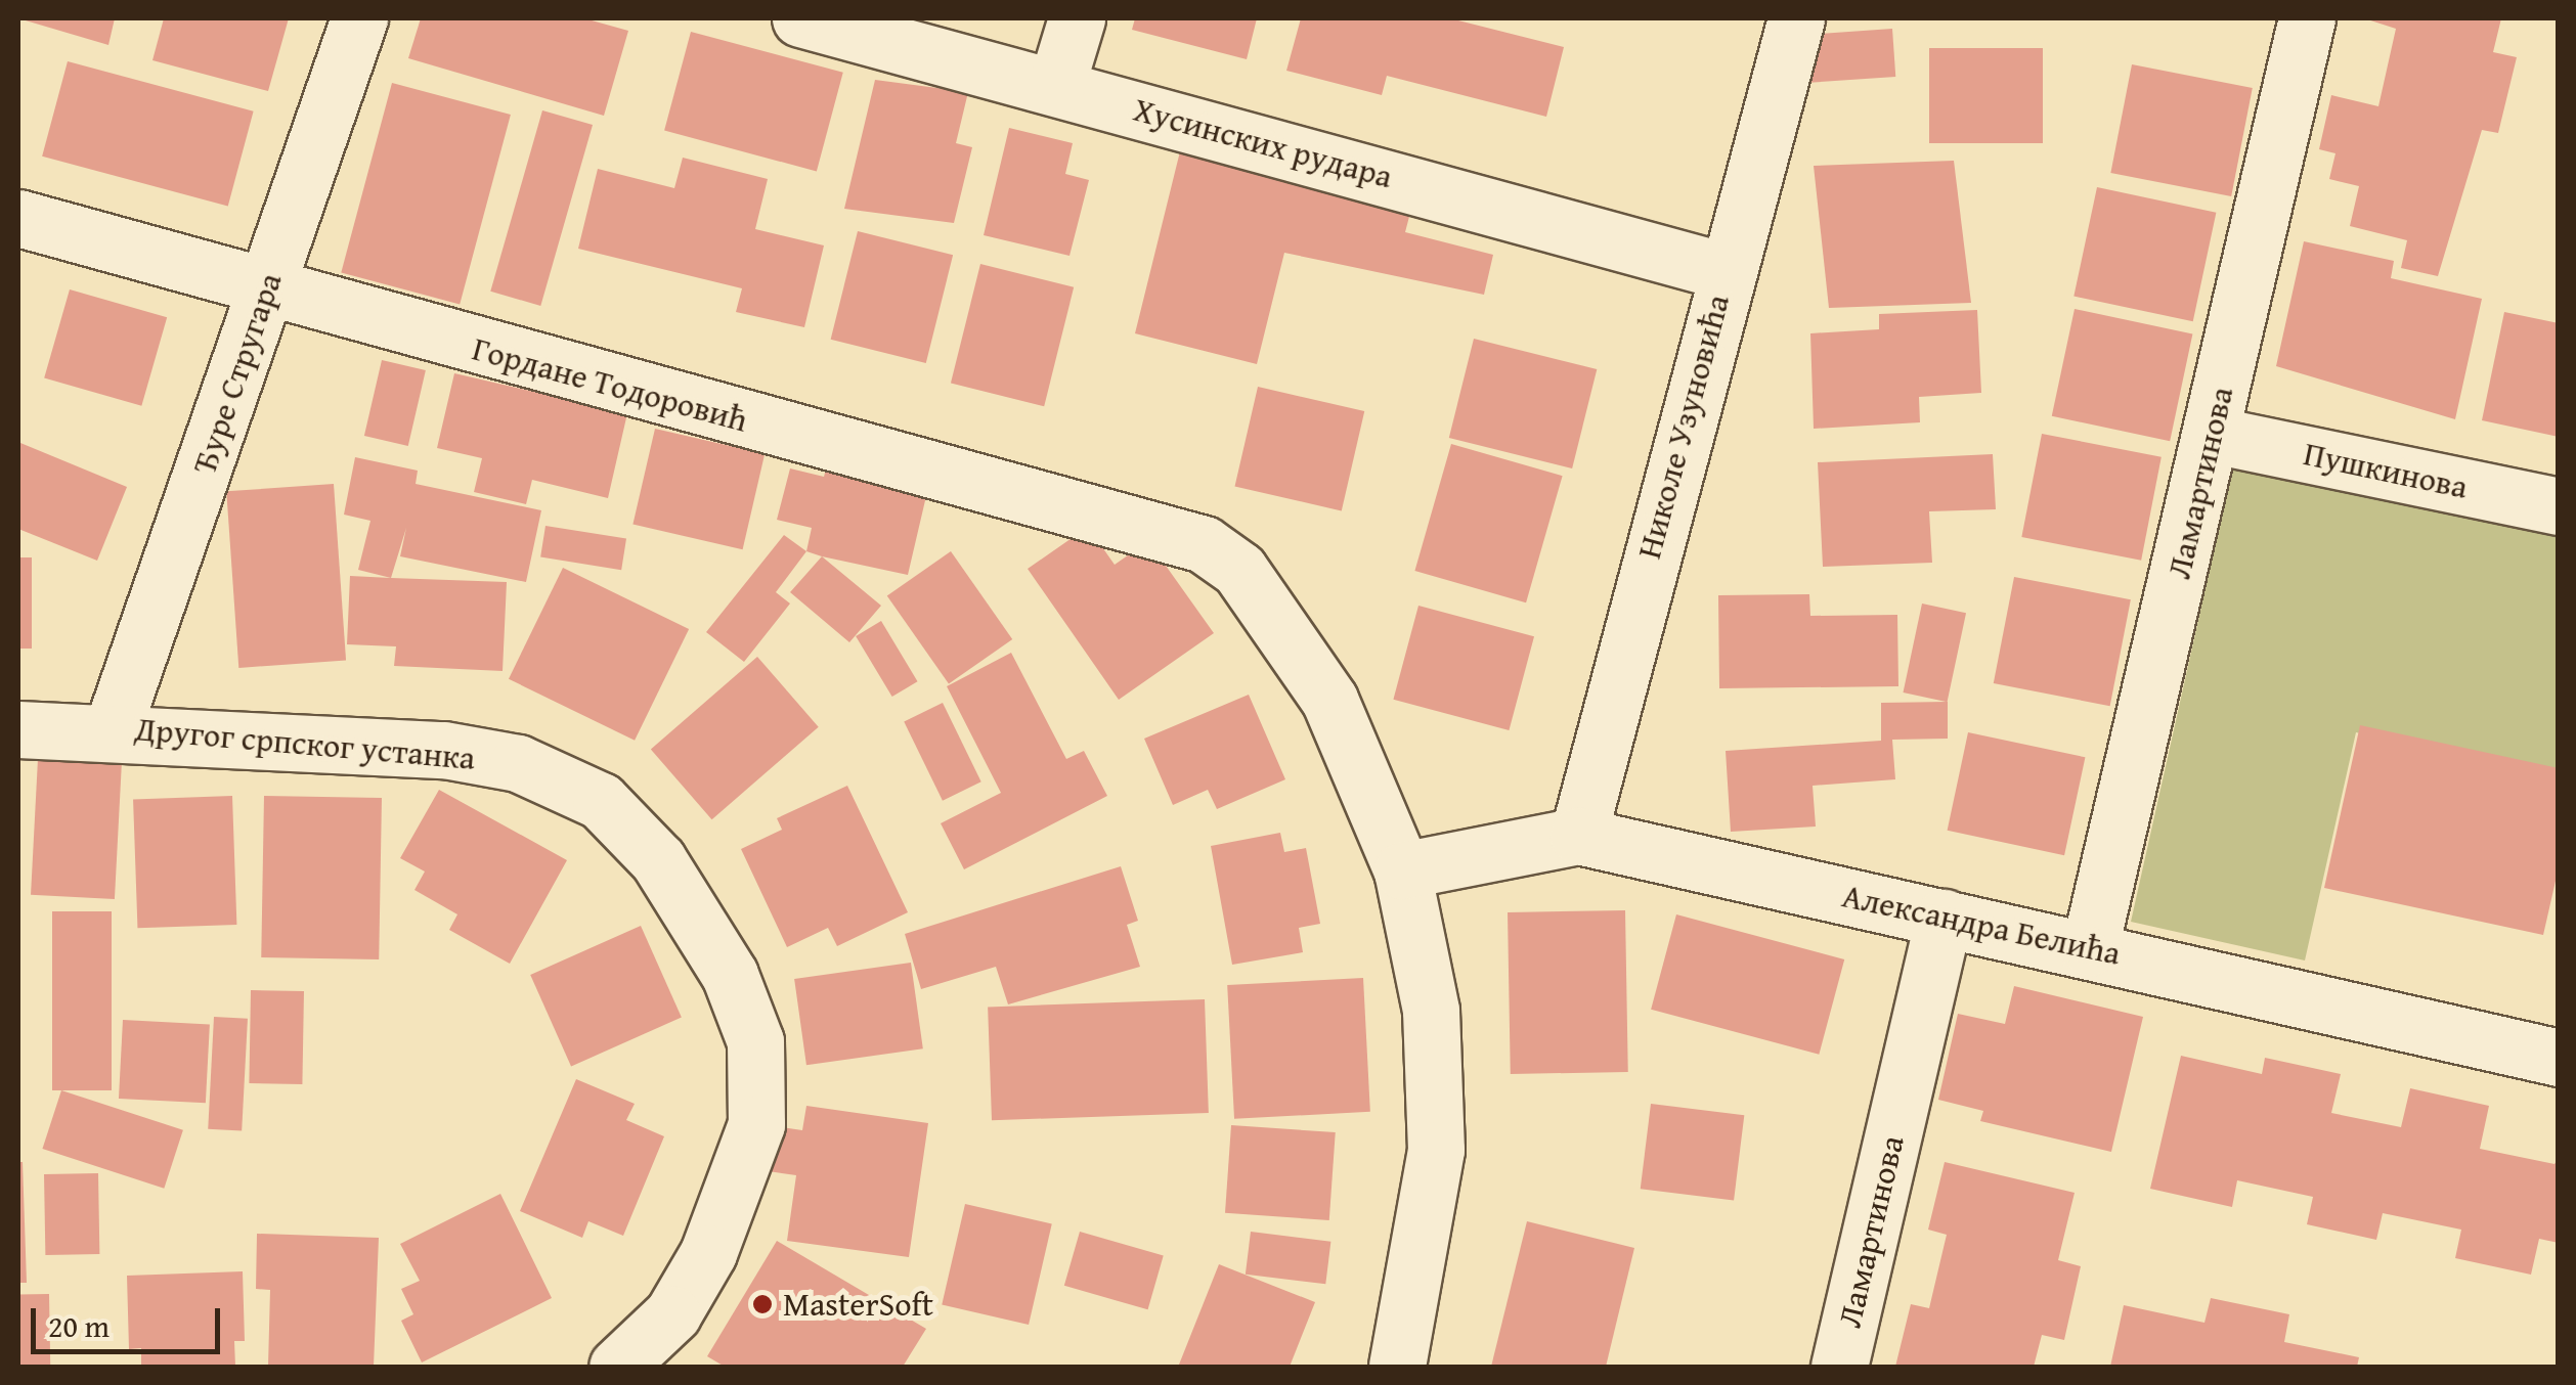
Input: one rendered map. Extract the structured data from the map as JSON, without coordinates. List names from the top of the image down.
{
  "streets": {
    "street": [
      "Хусинских рудара",
      "Ђуре Стругара",
      "Гордане Тодоровић",
      "Николе Узуновића",
      "Пушкинова",
      "Ламартинова",
      "Другог српског устанка",
      "Александра Белића"
    ]
  },
  "crossings": [
    ["Хусинских рудара", "Николе Узуновића"],
    ["Ђуре Стругара", "Гордане Тодоровић"],
    ["Ђуре Стругара", "Другог српског устанка"],
    ["Гордане Тодоровић", "Александра Белића"],
    ["Николе Узуновића", "Александра Белића"],
    ["Пушкинова", "Ламартинова"],
    ["Ламартинова", "Александра Белића"]
  ],
  "places": ["MasterSoft"],
  "scale_bar": "20 m"
}
